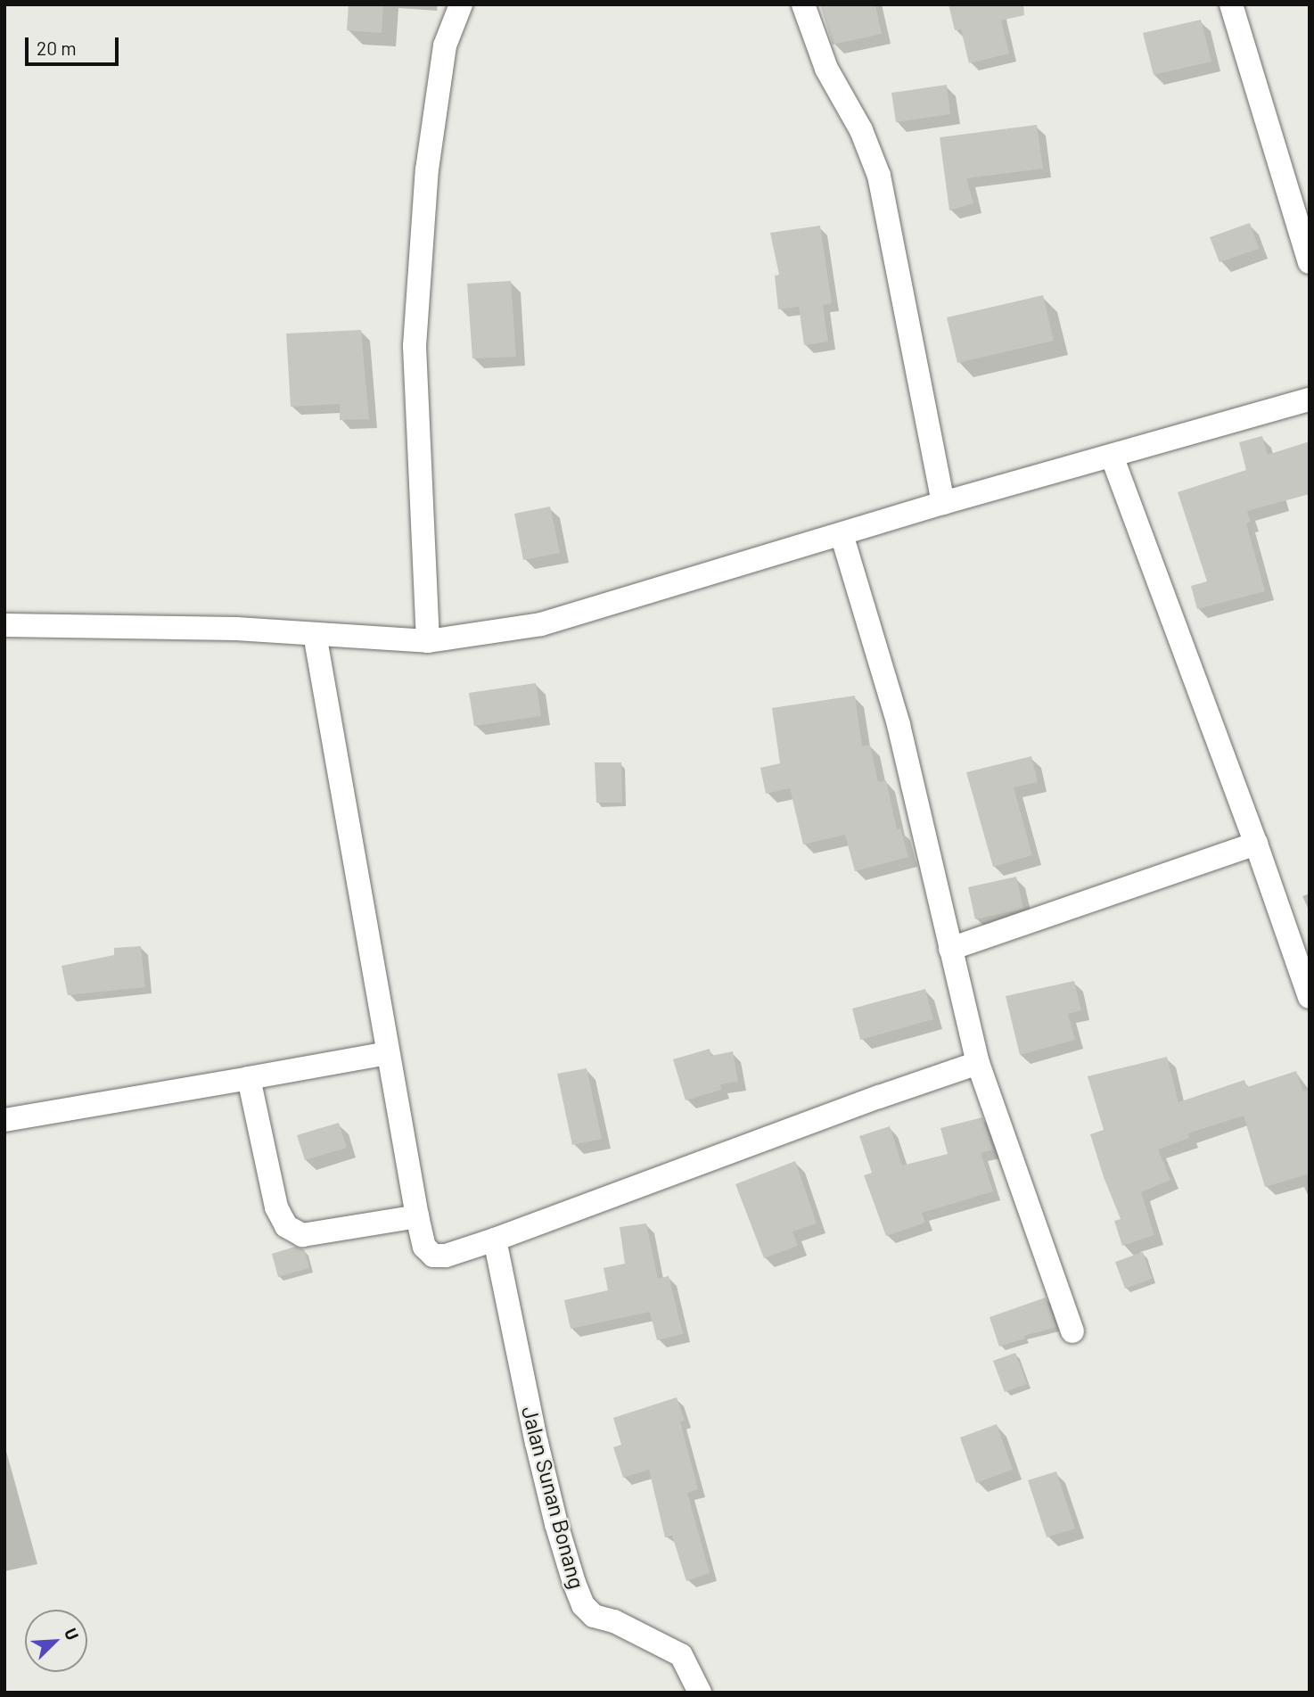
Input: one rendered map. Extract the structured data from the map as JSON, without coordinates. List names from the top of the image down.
{
  "streets": {
    "street": ["Jalan Sunan Bonang"]
  },
  "scale_bar": "20 m",
  "north": "top right"
}
